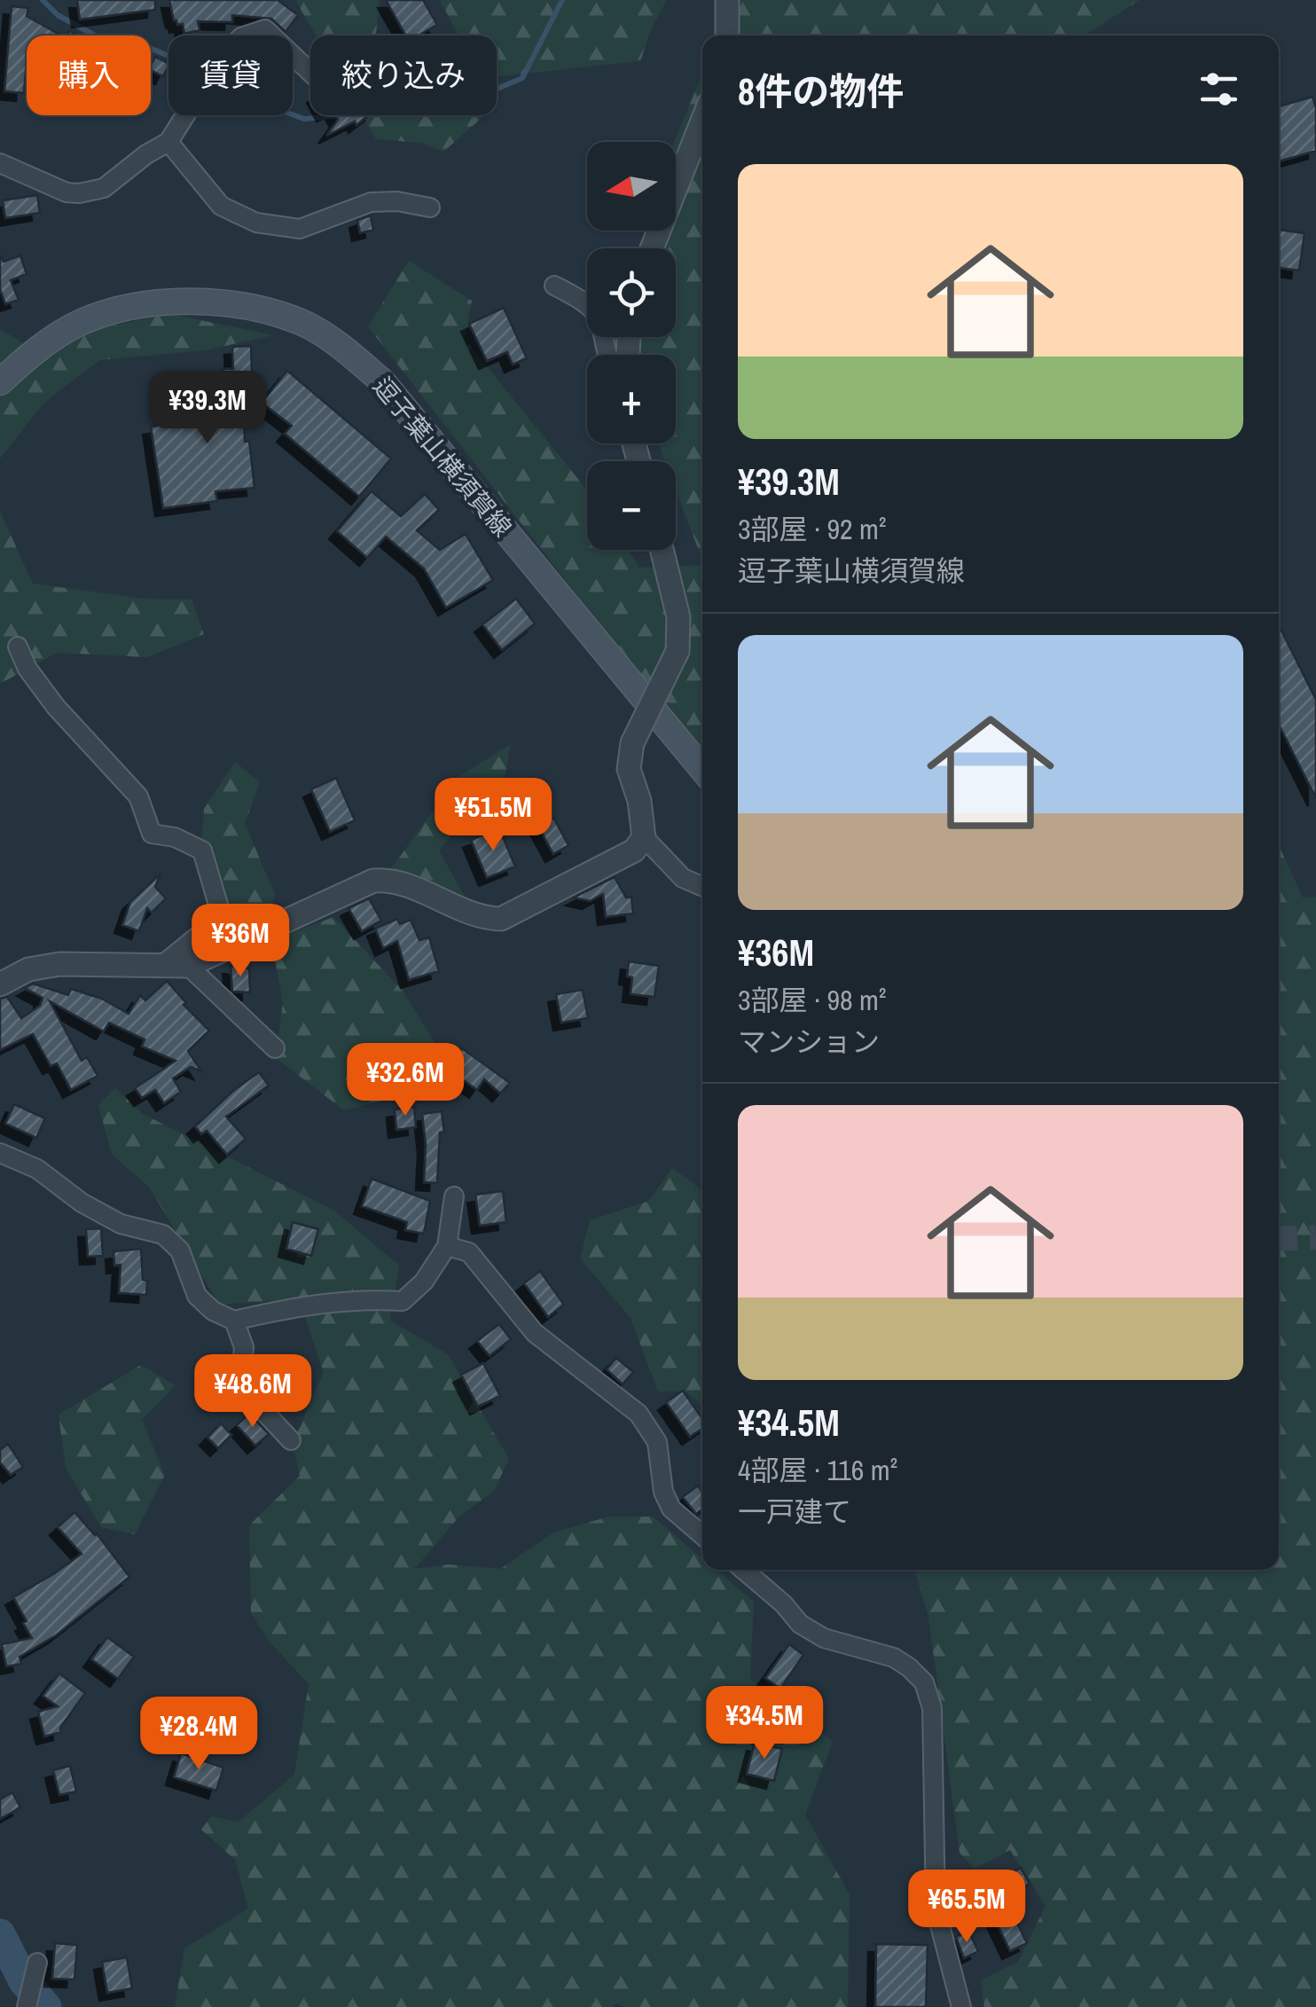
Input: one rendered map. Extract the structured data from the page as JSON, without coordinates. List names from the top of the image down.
{
  "streets": {
    "main road": ["逗子葉山横須賀線"]
  },
  "north": "left",
  "page": {
    "chip": ["購入", "賃貸", "絞り込み"],
    "heading": "8件の物件",
    "map_buttons": ["+", "−"],
    "list": [
      {
        "name": "¥39.3M",
        "note": "3部屋 · 92 m² · 逗子葉山横須賀線"
      },
      {
        "name": "¥36M",
        "note": "3部屋 · 98 m² · マンション"
      },
      {
        "name": "¥34.5M",
        "note": "4部屋 · 116 m² · 一戸建て"
      }
    ],
    "price": [
      "¥39.3M",
      "¥51.5M",
      "¥36M",
      "¥32.6M",
      "¥48.6M",
      "¥34.5M",
      "¥28.4M",
      "¥65.5M"
    ]
  }
}
